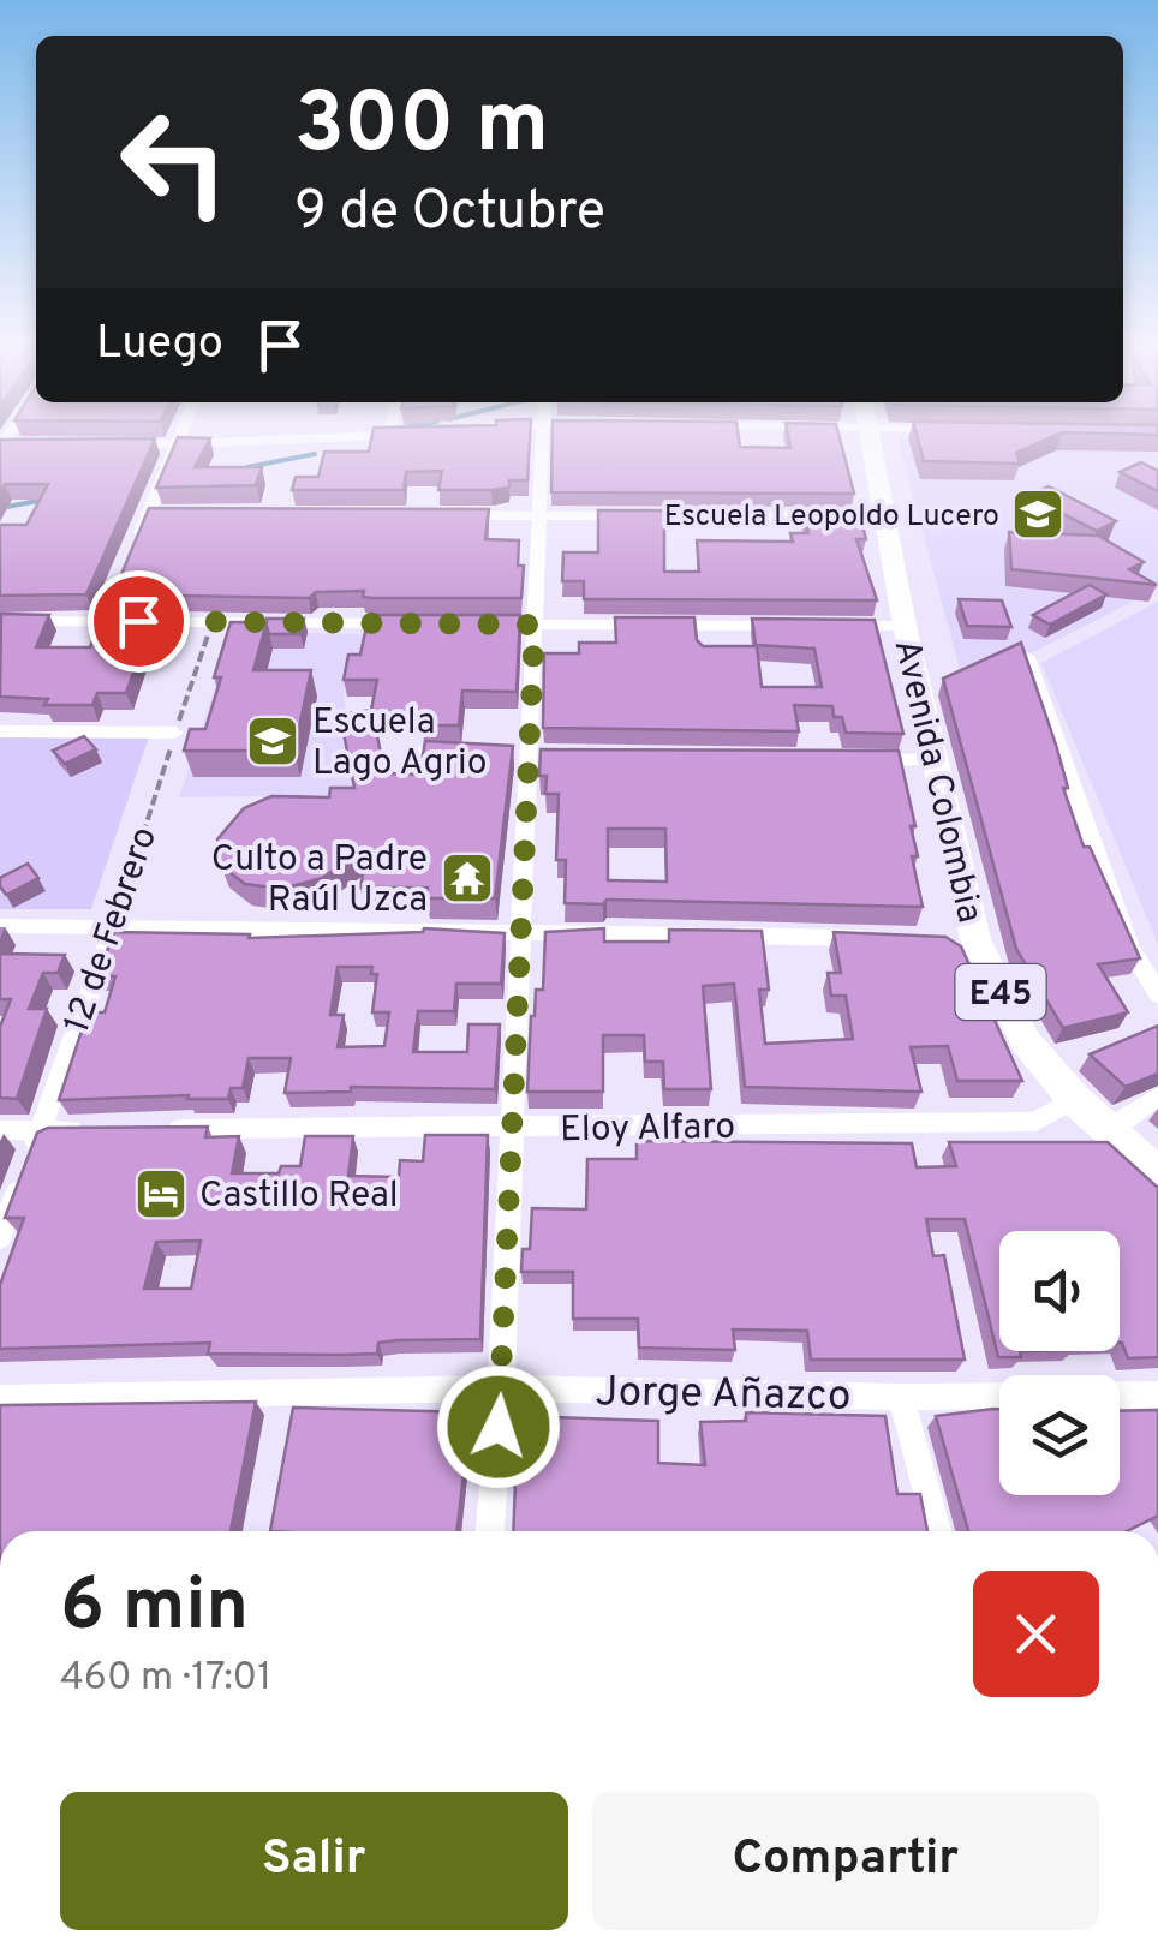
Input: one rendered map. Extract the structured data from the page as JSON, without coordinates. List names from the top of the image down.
{
  "streets": {
    "main road": ["Avenida Colombia", "E45"],
    "street": ["12 de Febrero", "Eloy Alfaro", "Jorge Añazco"]
  },
  "crossings": [
    ["Avenida Colombia", "Eloy Alfaro"]
  ],
  "places": {
    "school or university": ["Escuela Leopoldo Lucero", "Escuela Lago Agrio"],
    "temple": ["Culto a Padre Raúl Uzca"],
    "hotel": ["Castillo Real"]
  },
  "page": {
    "turn": ["300 m", "9 de Octubre"],
    "then": "Luego",
    "heading": ["6 min", "460 m · 17:01"],
    "buttons": ["Salir", "Compartir"]
  }
}
